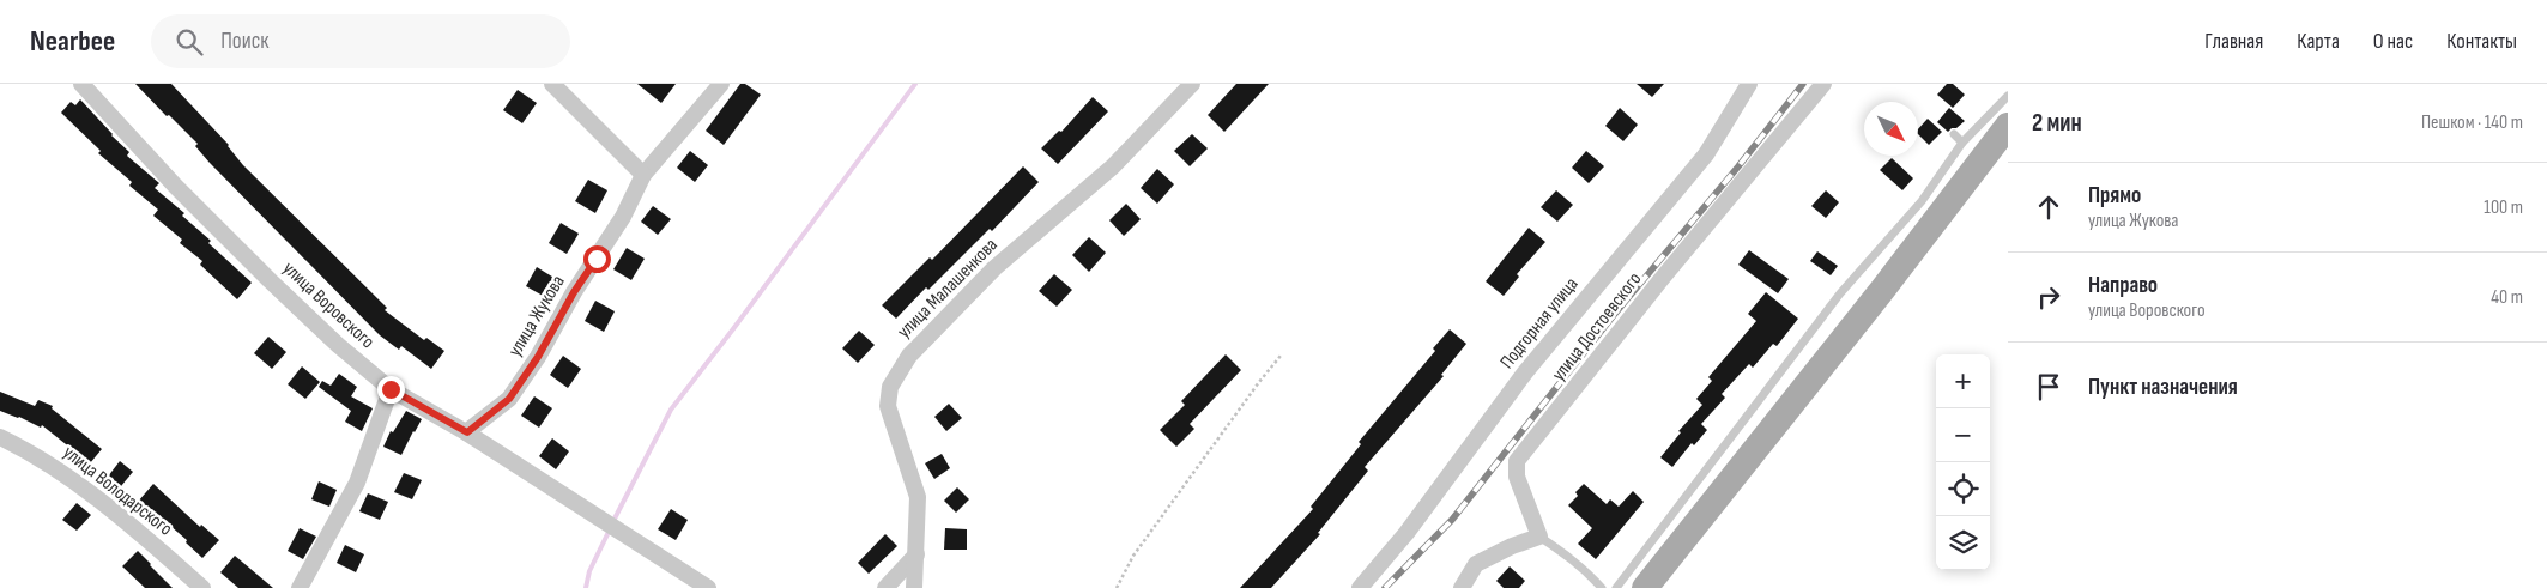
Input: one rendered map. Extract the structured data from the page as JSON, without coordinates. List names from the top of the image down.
{
  "streets": {
    "street": [
      "улица Малашенкова",
      "улица Воровского",
      "улица Жукова",
      "Подгорная улица",
      "улица Достоевского",
      "улица Володарского"
    ]
  },
  "crossings": [
    ["улица Воровского", "улица Жукова"]
  ],
  "north": "bottom right",
  "page": {
    "header": "Nearbee",
    "search": "Поиск",
    "nav": [
      "Главная",
      "Карта",
      "О нас",
      "Контакты"
    ],
    "heading": ["2 мин", "Пешком · 140 m"],
    "list": [
      ["Прямо", "улица Жукова", "100 m"],
      ["Направо", "улица Воровского", "40 m"],
      "Пункт назначения"
    ],
    "map_buttons": ["+", "−"]
  }
}
